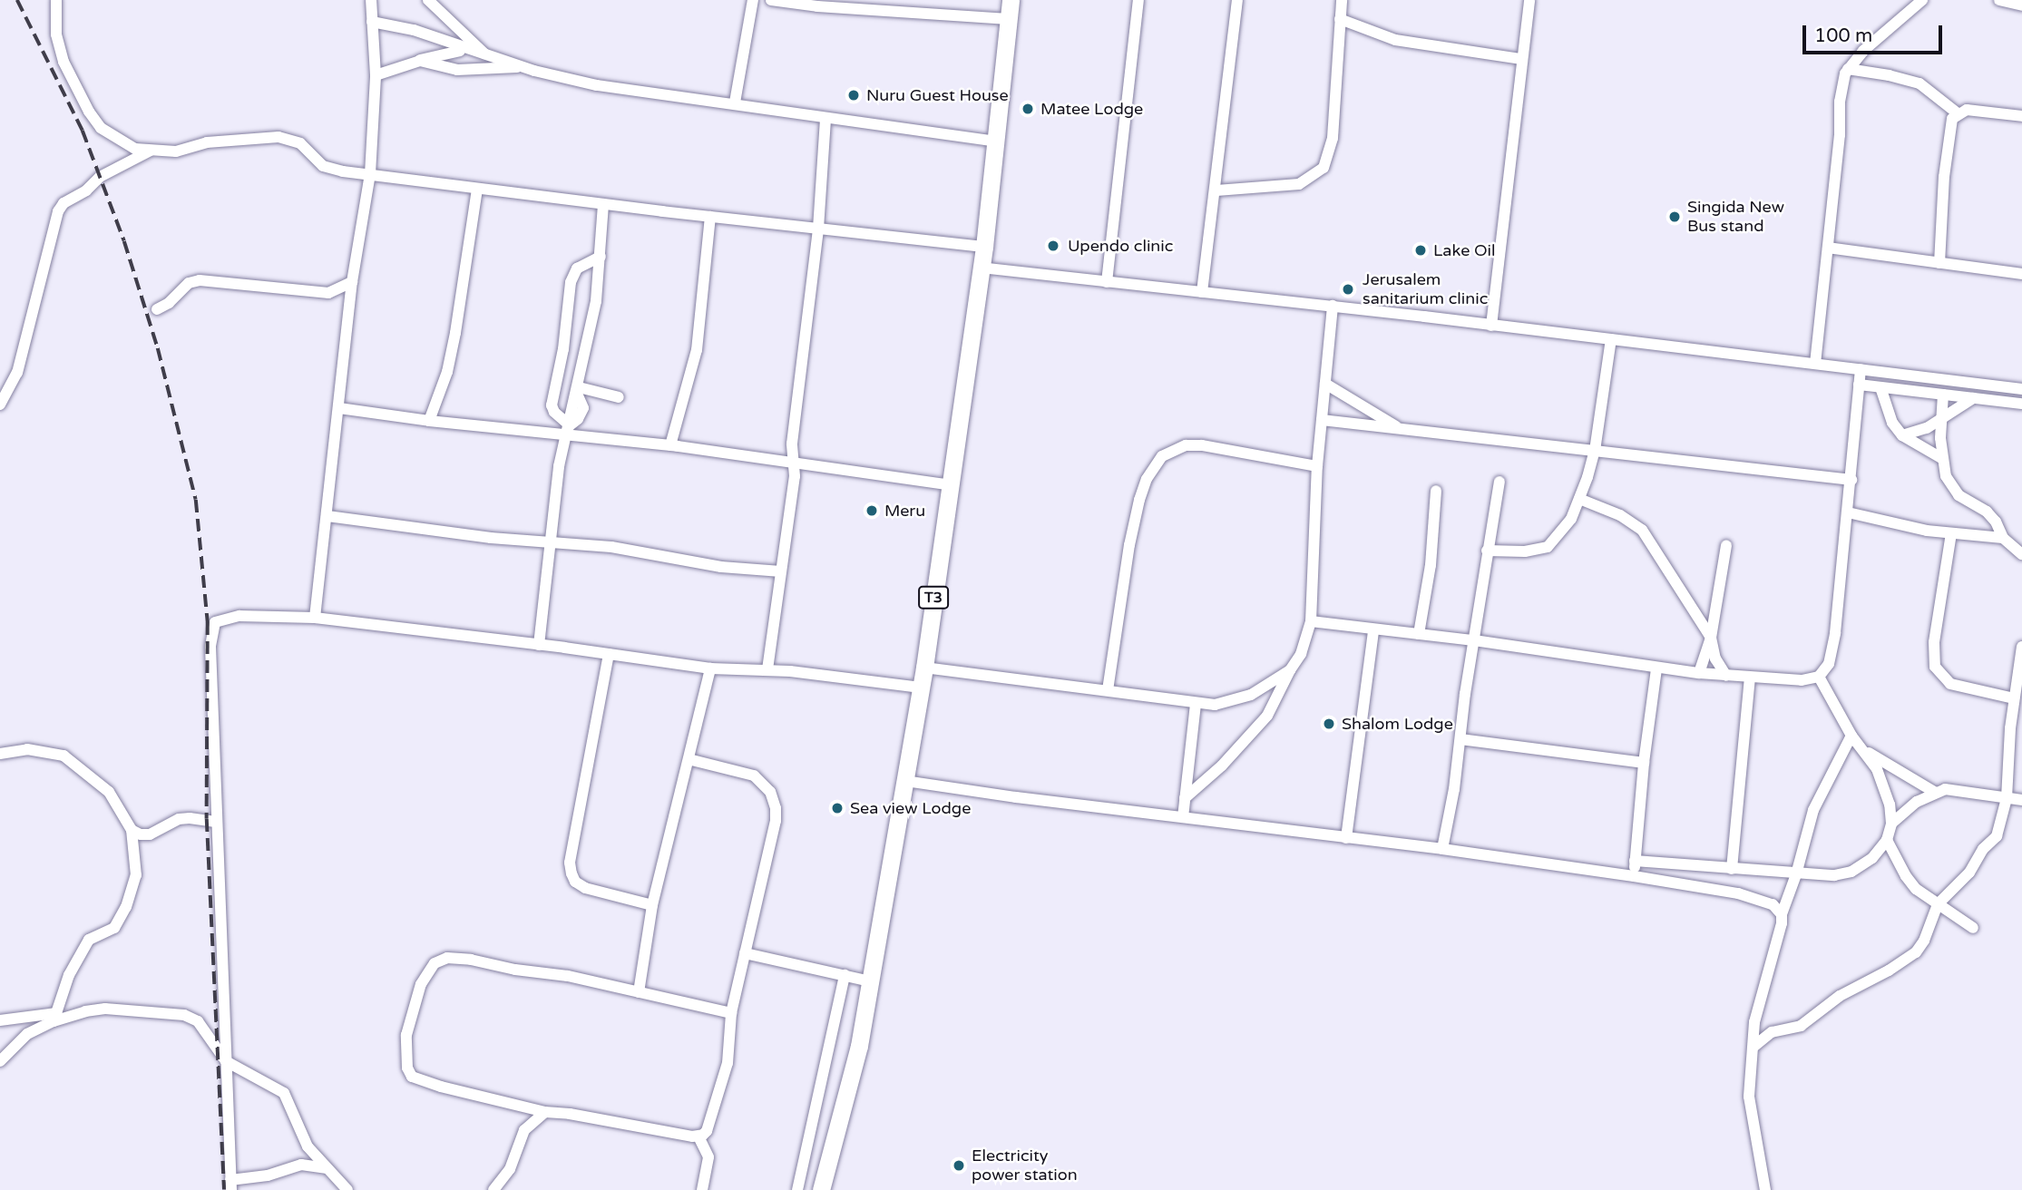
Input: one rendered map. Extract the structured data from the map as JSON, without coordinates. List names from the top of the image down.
{
  "streets": {
    "highway": ["T3"]
  },
  "places": [
    "Nuru Guest House",
    "Matee Lodge",
    "Singida New Bus stand",
    "Upendo clinic",
    "Lake Oil",
    "Jerusalem sanitarium clinic",
    "Meru",
    "Shalom Lodge",
    "Sea view Lodge",
    "Electricity power station"
  ],
  "scale_bar": "100 m"
}
